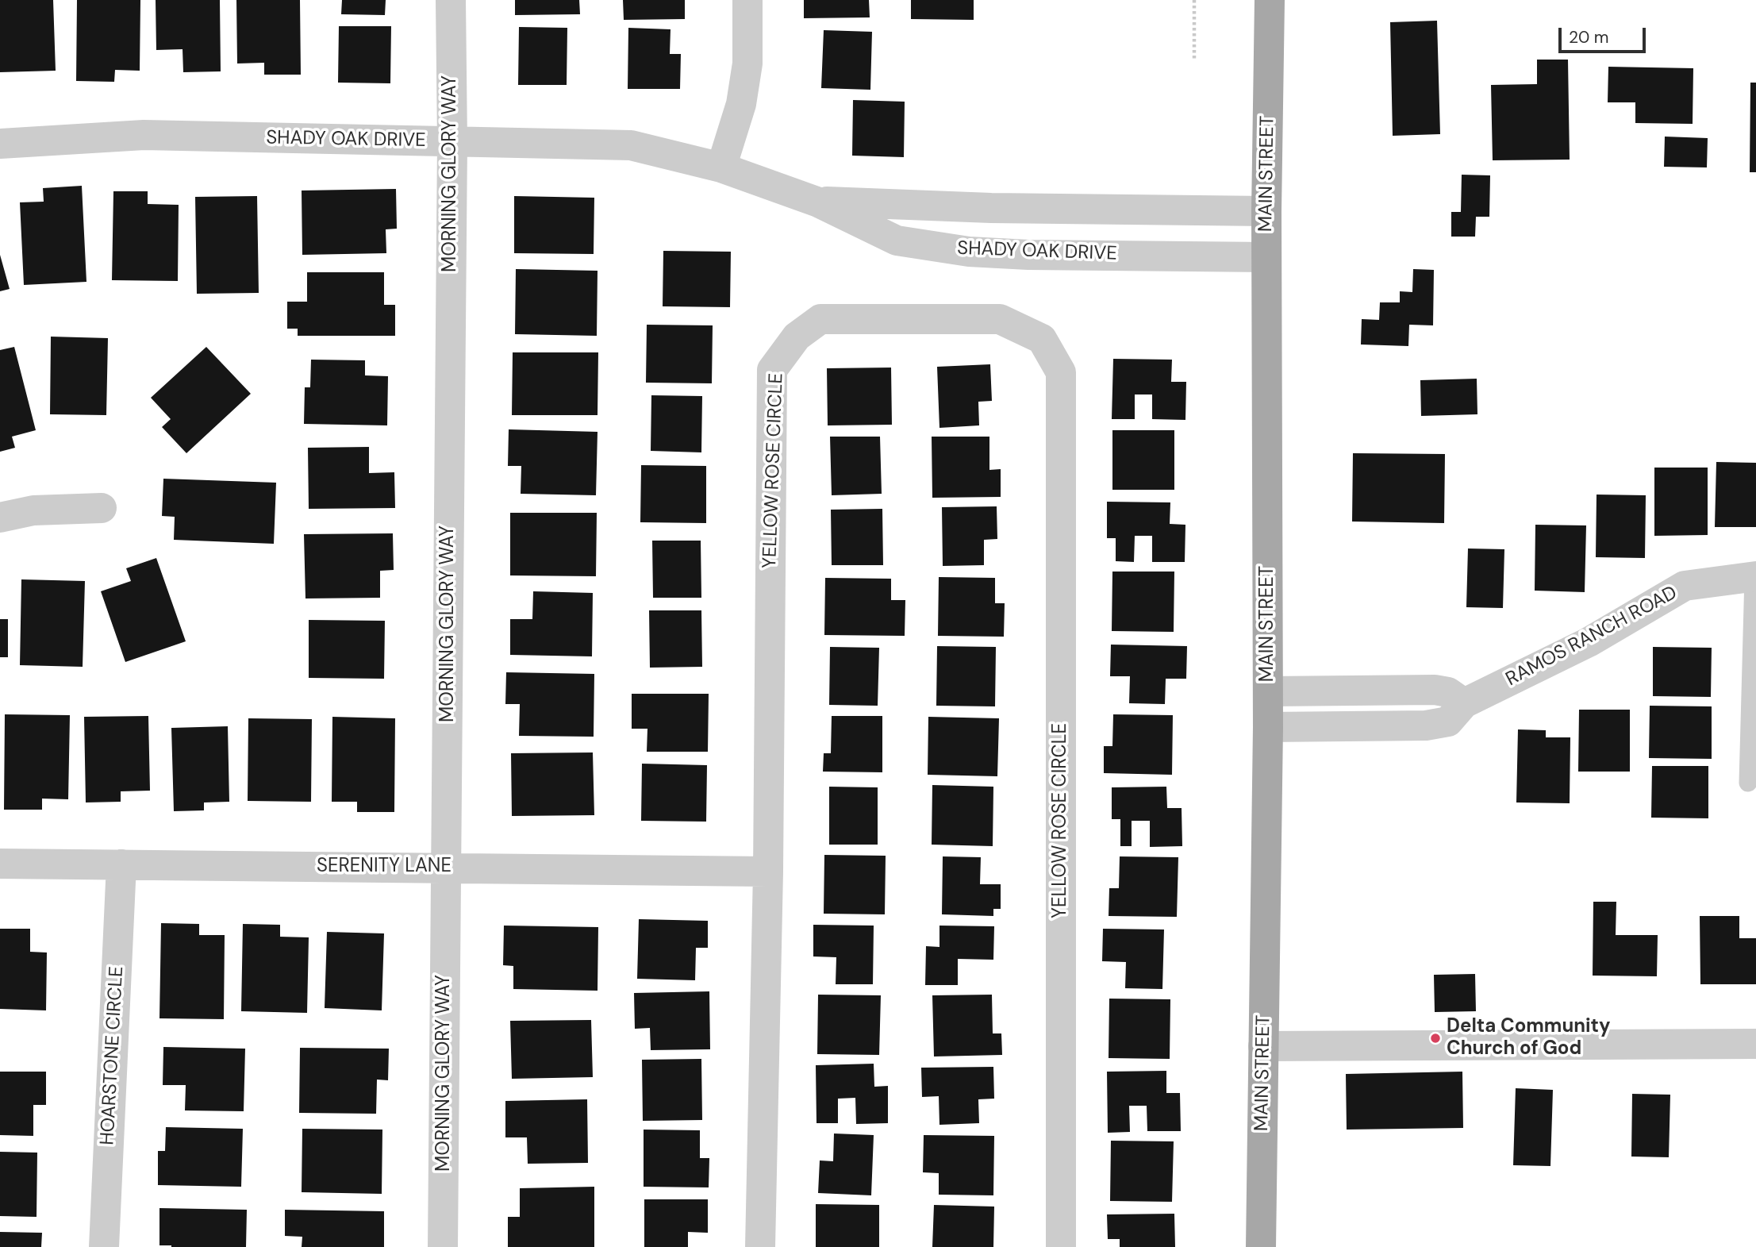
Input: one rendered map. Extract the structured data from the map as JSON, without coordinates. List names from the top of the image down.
{
  "streets": {
    "main road": ["MAIN STREET"],
    "street": [
      "SHADY OAK DRIVE",
      "MORNING GLORY WAY",
      "YELLOW ROSE CIRCLE",
      "RAMOS RANCH ROAD",
      "SERENITY LANE",
      "HOARSTONE CIRCLE"
    ]
  },
  "crossings": [
    ["SHADY OAK DRIVE", "MORNING GLORY WAY"],
    ["SHADY OAK DRIVE", "MAIN STREET"],
    ["MORNING GLORY WAY", "SERENITY LANE"],
    ["MAIN STREET", "RAMOS RANCH ROAD"],
    ["YELLOW ROSE CIRCLE", "SERENITY LANE"],
    ["SERENITY LANE", "HOARSTONE CIRCLE"]
  ],
  "places": ["Delta Community Church of God"],
  "scale_bar": "20 m"
}
